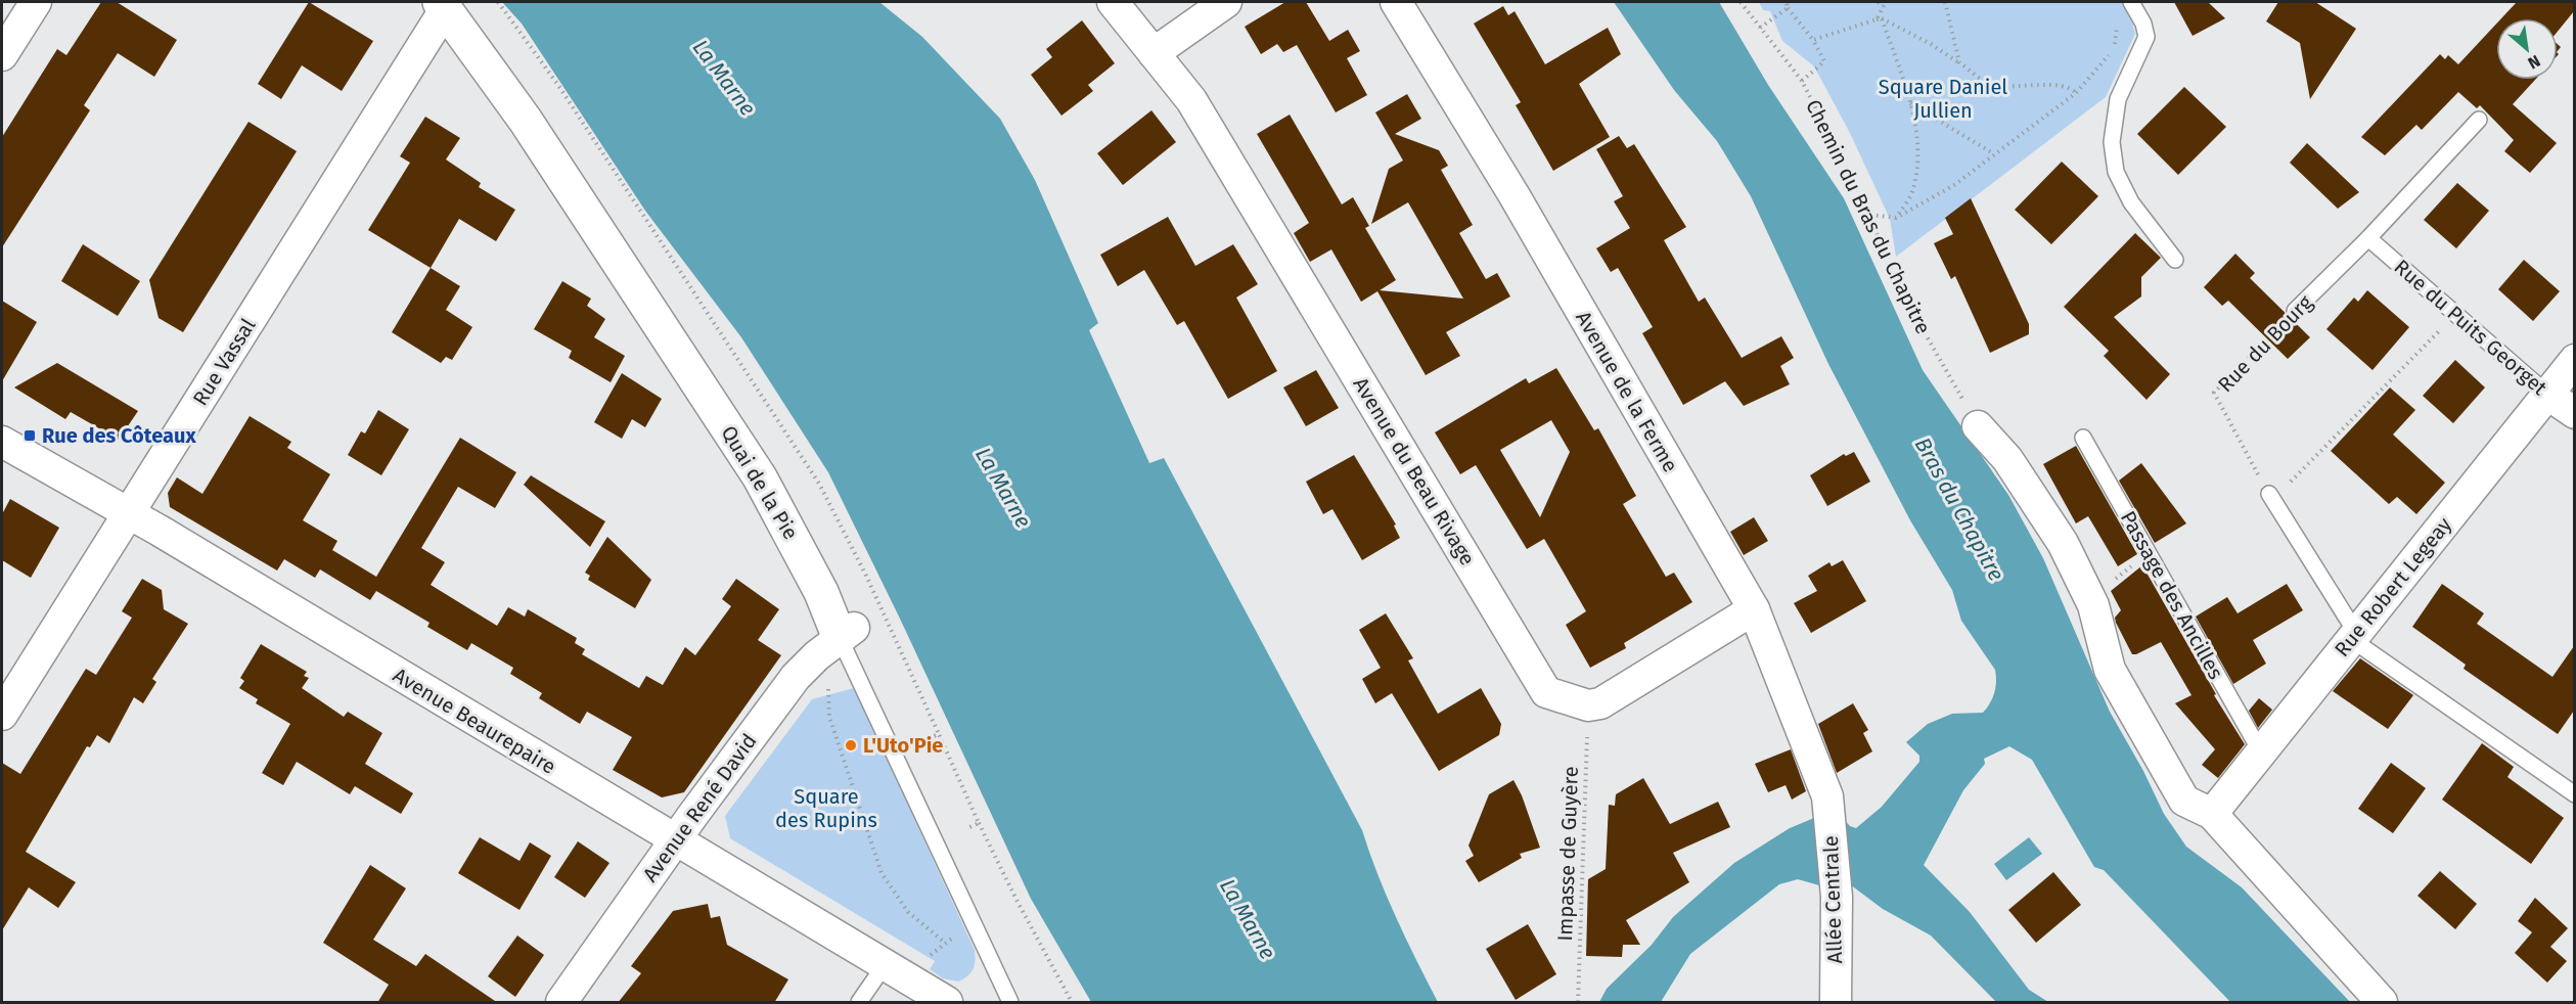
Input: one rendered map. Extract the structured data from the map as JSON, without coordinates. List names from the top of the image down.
{
  "streets": {
    "street": [
      "Rue du Puits Georget",
      "Rue Vassal",
      "Avenue de la Ferme",
      "Avenue du Beau Rivage",
      "Quai de la Pie",
      "Rue Robert Legeay",
      "Avenue Beaurepaire",
      "Avenue René David",
      "Allée Centrale"
    ],
    "lane": ["Rue du Bourg", "Passage des Ancilles"],
    "path": ["Chemin du Bras du Chapitre", "Impasse de Guyère"]
  },
  "crossings": [
    ["Rue du Puits Georget", "Rue du Bourg"],
    ["Rue du Puits Georget", "Rue Robert Legeay"],
    ["Rue Vassal", "Quai de la Pie"],
    ["Rue Vassal", "Avenue Beaurepaire"],
    ["Avenue de la Ferme", "Allée Centrale"],
    ["Avenue du Beau Rivage", "Impasse de Guyère"],
    ["Quai de la Pie", "Avenue René David"],
    ["Rue Robert Legeay", "Passage des Ancilles"],
    ["Avenue Beaurepaire", "Avenue René David"]
  ],
  "water": ["La Marne", "Bras du Chapitre"],
  "parks": ["Square Daniel Jullien", "Square des Rupins"],
  "places": {
    "transit": ["Rue des Côteaux"],
    "other": ["L'Uto'Pie"]
  },
  "north": "bottom right"
}
